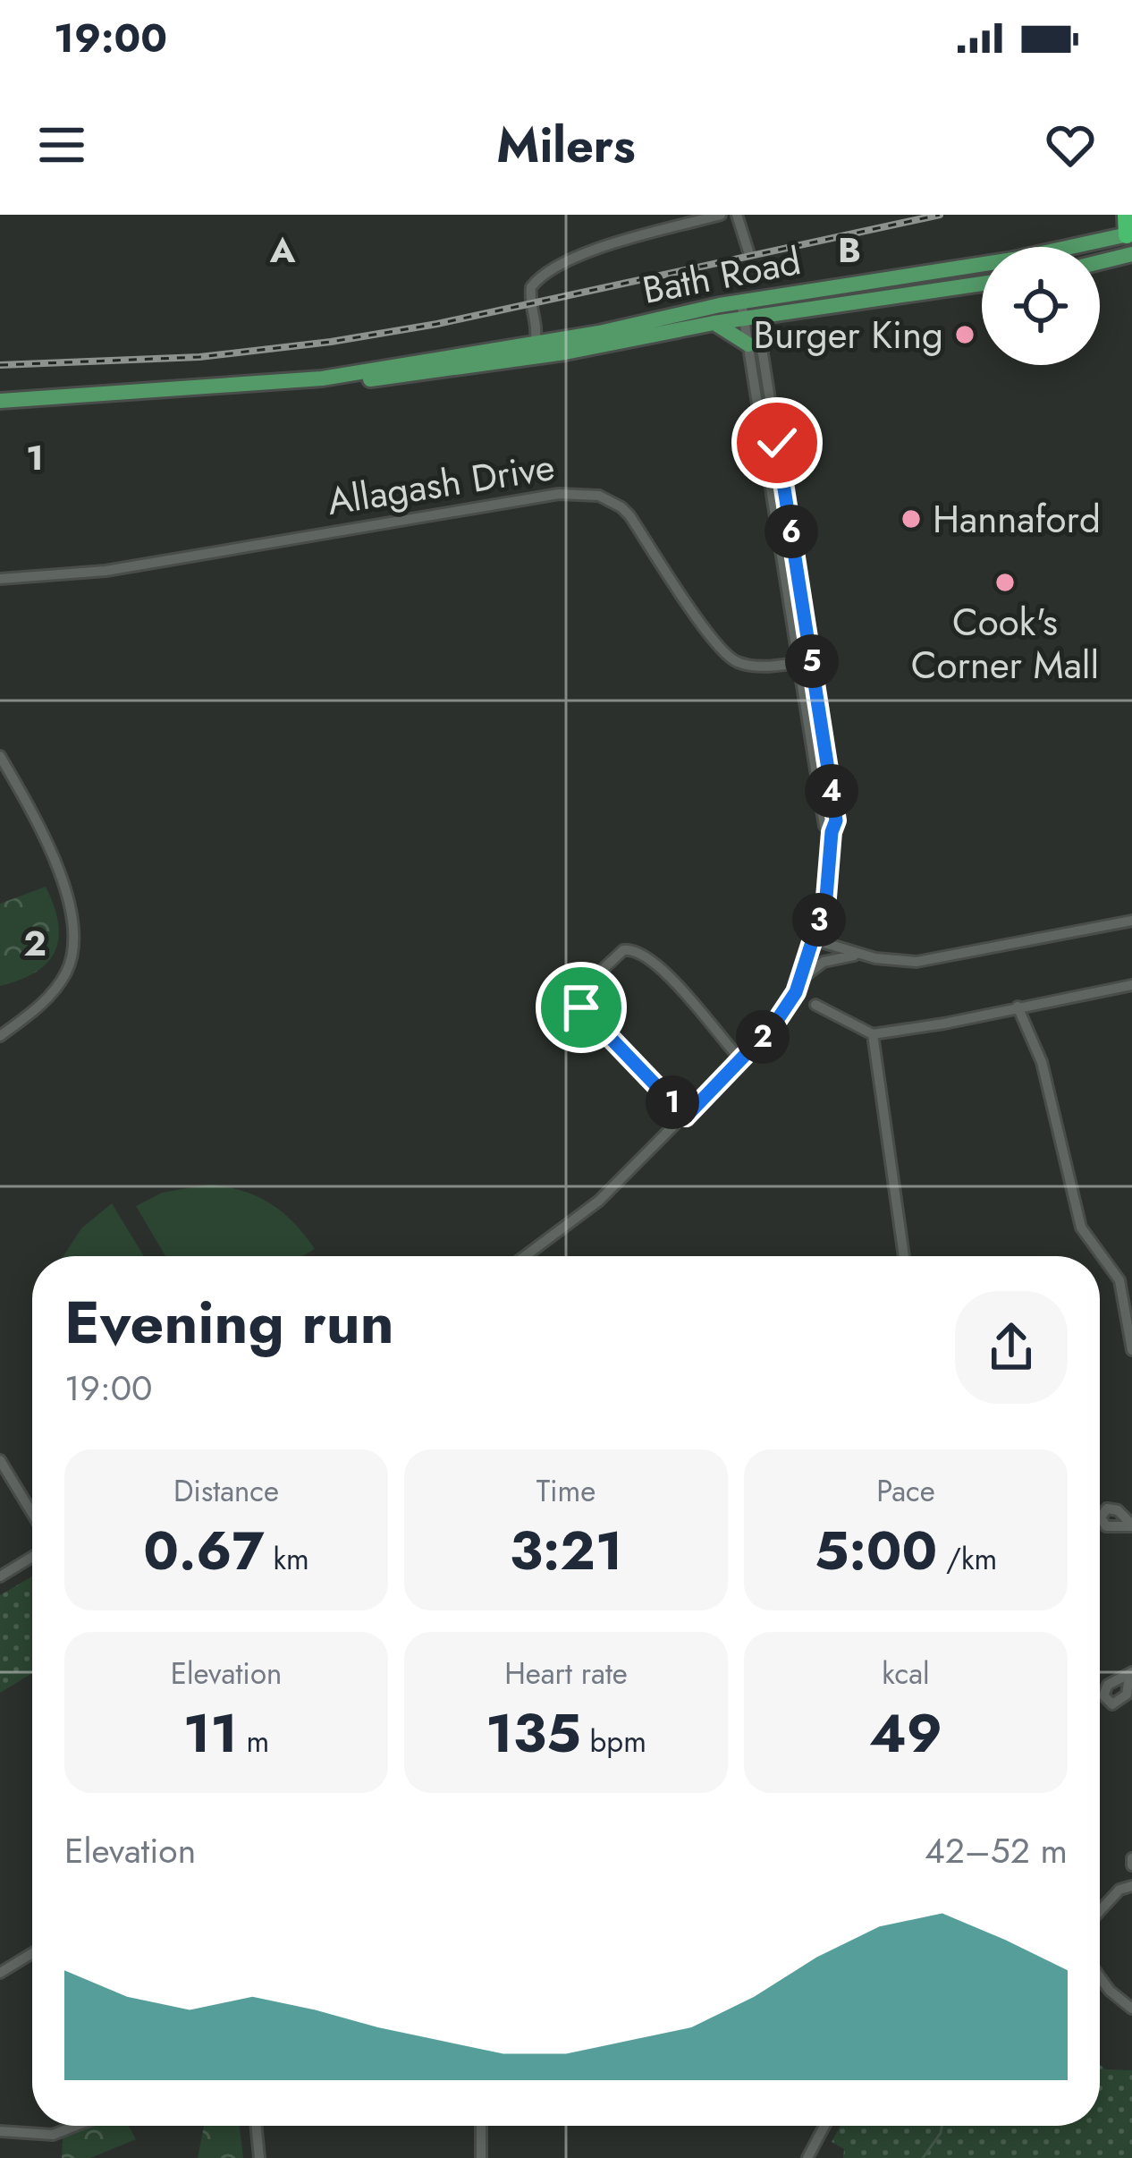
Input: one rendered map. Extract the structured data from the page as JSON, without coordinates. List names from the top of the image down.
{
  "streets": {
    "main road": ["Bath Road"],
    "street": ["Allagash Drive"]
  },
  "places": ["Burger King", "Hannaford", "Cook's Corner Mall"],
  "page": {
    "status": "19:00",
    "header": "Milers",
    "pins": [
      "6",
      "5",
      "4",
      "3",
      "2",
      "1"
    ],
    "heading": ["Evening run", "19:00"],
    "stats": [
      ["Distance", "0.67 km"],
      ["Time", "3:21"],
      ["Pace", "5:00 /km"],
      ["Elevation", "11 m"],
      ["Heart rate", "135 bpm"],
      ["kcal", "49"]
    ],
    "chart": ["Elevation", "42–52 m"]
  },
  "grid": {
    "columns": ["A", "B"],
    "rows": ["1", "2"]
  }
}
